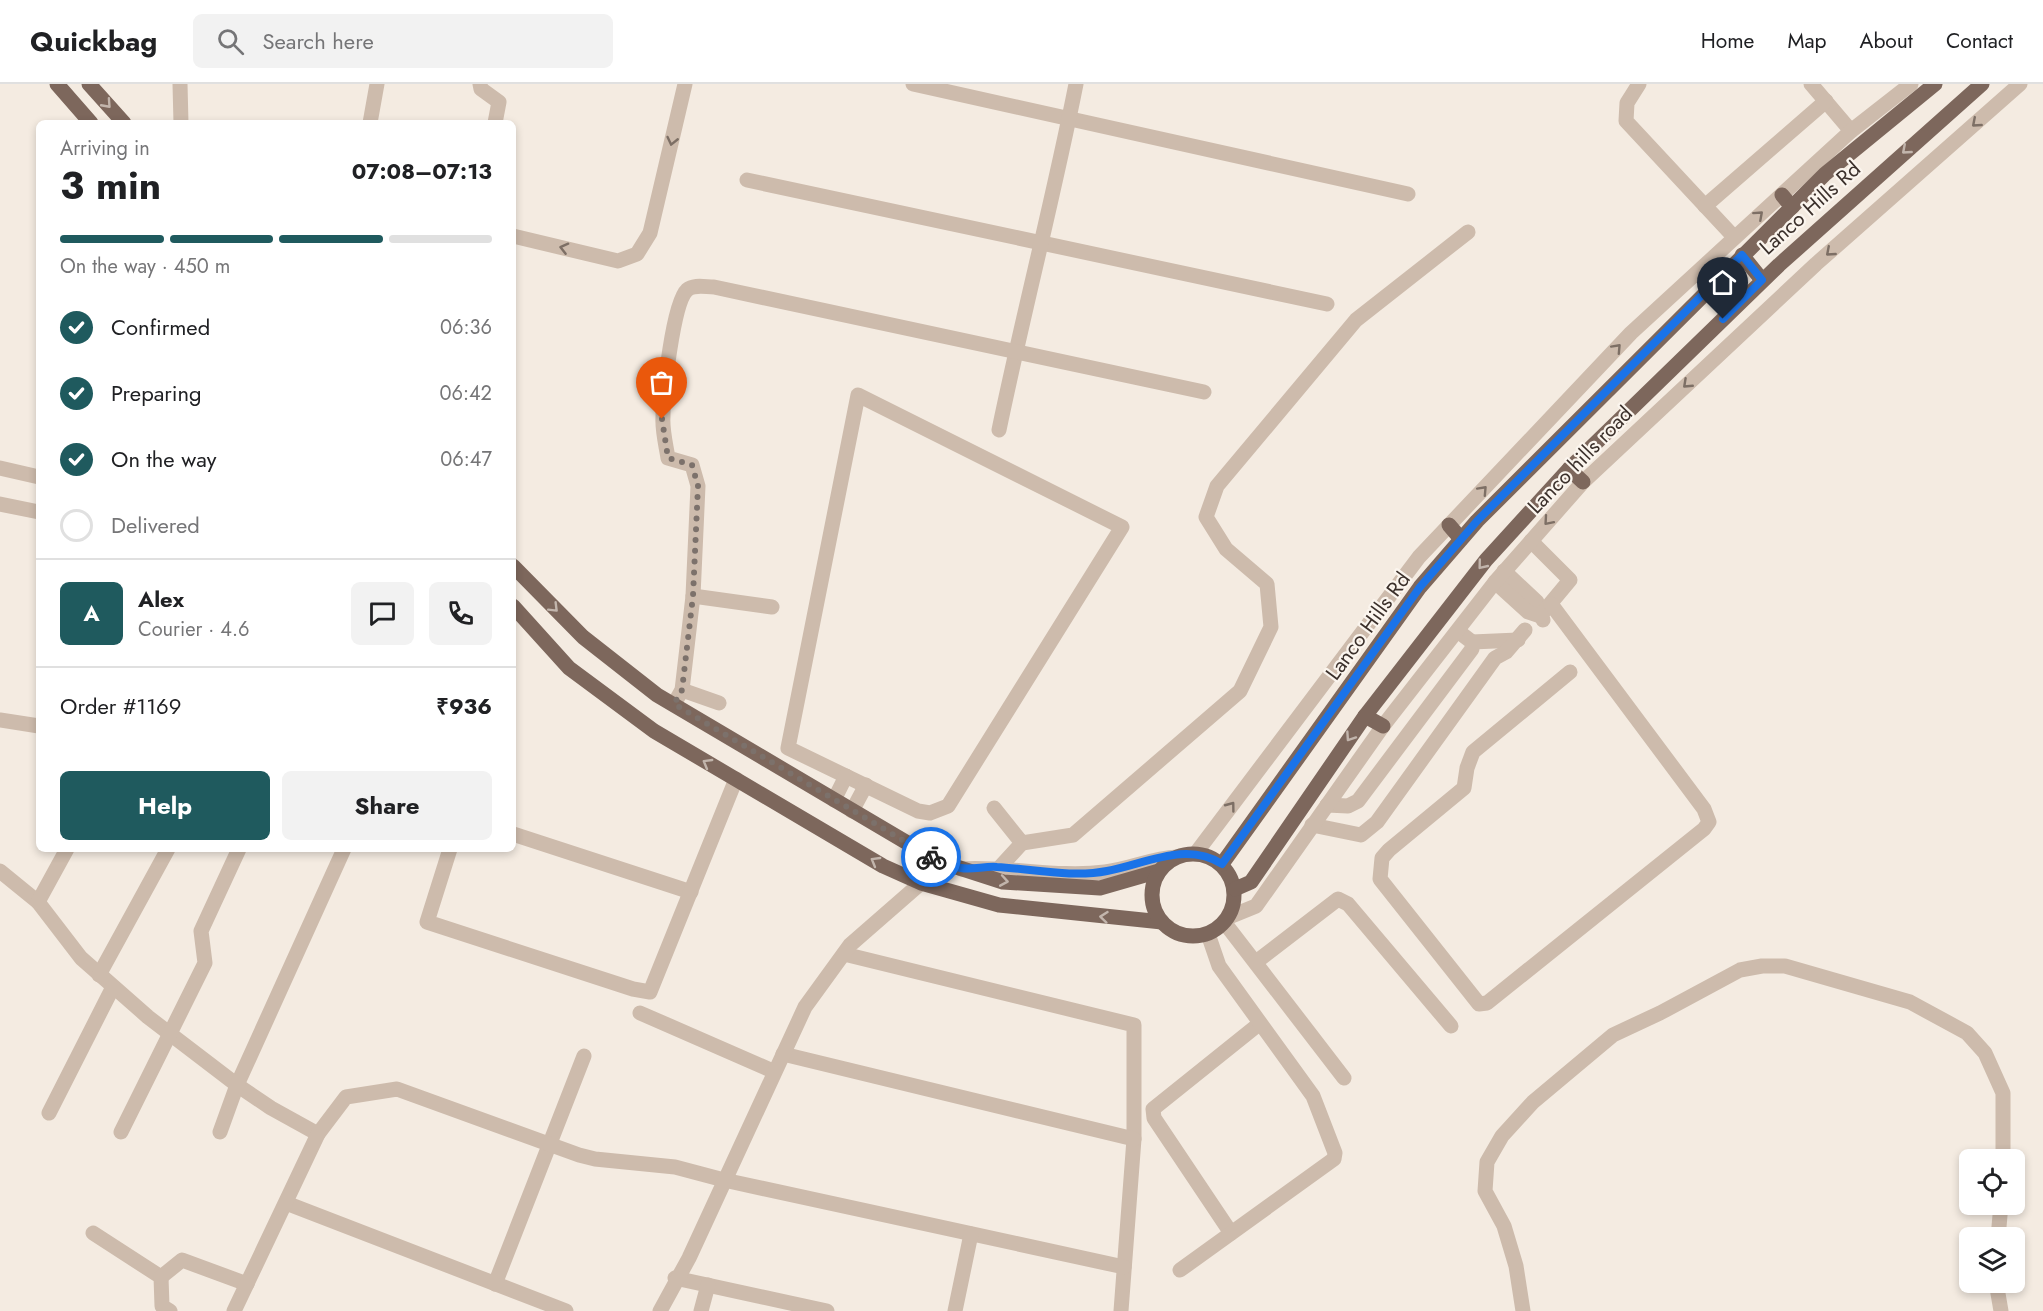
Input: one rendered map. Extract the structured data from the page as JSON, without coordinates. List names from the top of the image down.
{
  "streets": {
    "main road": ["Lanco Hills Rd"],
    "street": ["Lanco hills road"]
  },
  "crossings": [
    ["Lanco Hills Rd", "Lanco hills road"]
  ],
  "page": {
    "header": "Quickbag",
    "search": "Search here",
    "nav": [
      "Home",
      "Map",
      "About",
      "Contact"
    ],
    "heading": ["3 min", "Arriving in", "07:08–07:13"],
    "panel": [
      "Alex",
      "Courier · 4.6",
      "Order #1169",
      "₹936"
    ],
    "bar": "On the way · 450 m",
    "list": [
      ["Confirmed", "06:36"],
      ["Preparing", "06:42"],
      ["On the way", "06:47"],
      "Delivered"
    ],
    "round": "A",
    "buttons": ["Help", "Share"]
  }
}
